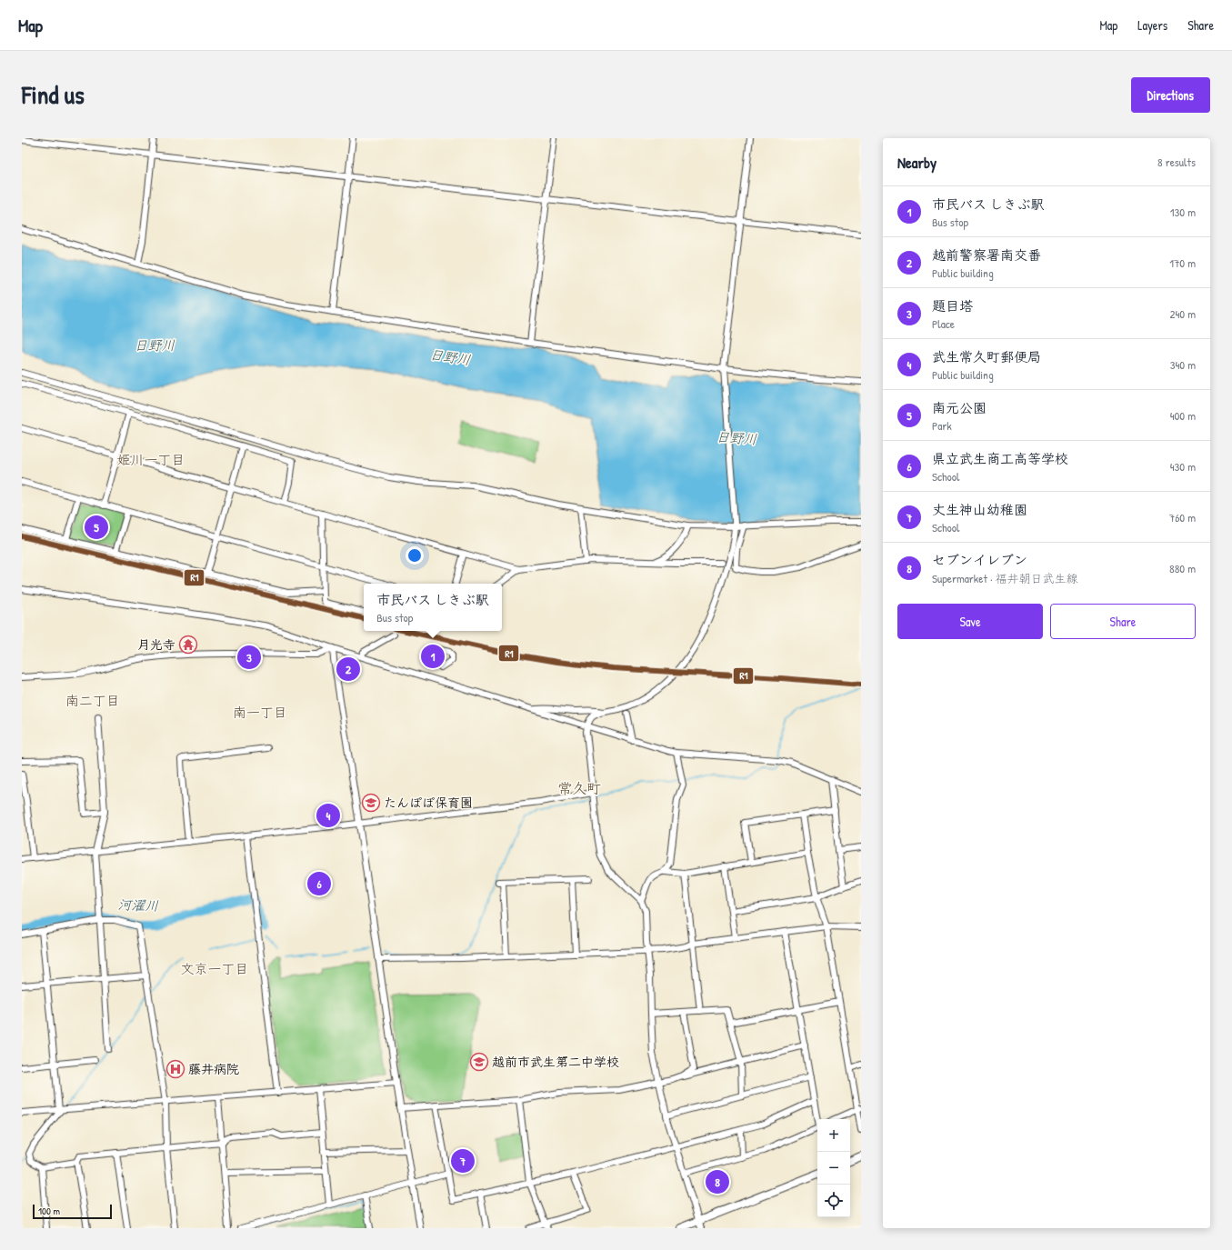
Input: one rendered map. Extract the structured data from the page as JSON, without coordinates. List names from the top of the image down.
{
  "districts": [
    "姫川一丁目",
    "南二丁目",
    "南一丁目",
    "常久町",
    "文京一丁目"
  ],
  "water": ["日野川", "河濯川"],
  "places": {
    "temple": ["月光寺"],
    "school or university": ["たんぽぽ保育園", "越前市武生第二中学校"],
    "hospital": ["藤井病院"]
  },
  "lines": ["transit line R1"],
  "scale_bar": "100 m",
  "page": {
    "header": "Map",
    "nav": ["Map", "Layers", "Share"],
    "title": "Find us",
    "buttons": [
      "Directions",
      ["Save", "Share"]
    ],
    "heading": ["Nearby", "8 results"],
    "list": [
      {
        "mark": "1",
        "name": "市民バス しきぶ駅",
        "note": "Bus stop",
        "value": "130 m"
      },
      {
        "mark": "2",
        "name": "越前警察署南交番",
        "note": "Public building",
        "value": "170 m"
      },
      {
        "mark": "3",
        "name": "題目塔",
        "note": "Place",
        "value": "240 m"
      },
      {
        "mark": "4",
        "name": "武生常久町郵便局",
        "note": "Public building",
        "value": "340 m"
      },
      {
        "mark": "5",
        "name": "南元公園",
        "note": "Park",
        "value": "400 m"
      },
      {
        "mark": "6",
        "name": "県立武生商工高等学校",
        "note": "School",
        "value": "430 m"
      },
      {
        "mark": "7",
        "name": "丈生神山幼稚園",
        "note": "School",
        "value": "760 m"
      },
      {
        "mark": "8",
        "name": "セブンイレブン",
        "note": "Supermarket · 福井朝日武生線",
        "value": "880 m"
      }
    ],
    "pins": [
      "5",
      "1",
      "3",
      "2",
      "4",
      "6",
      "7",
      "8"
    ],
    "popup": ["市民バス しきぶ駅", "Bus stop"],
    "map_buttons": ["+", "−"],
    "scale": "100 m"
  }
}
